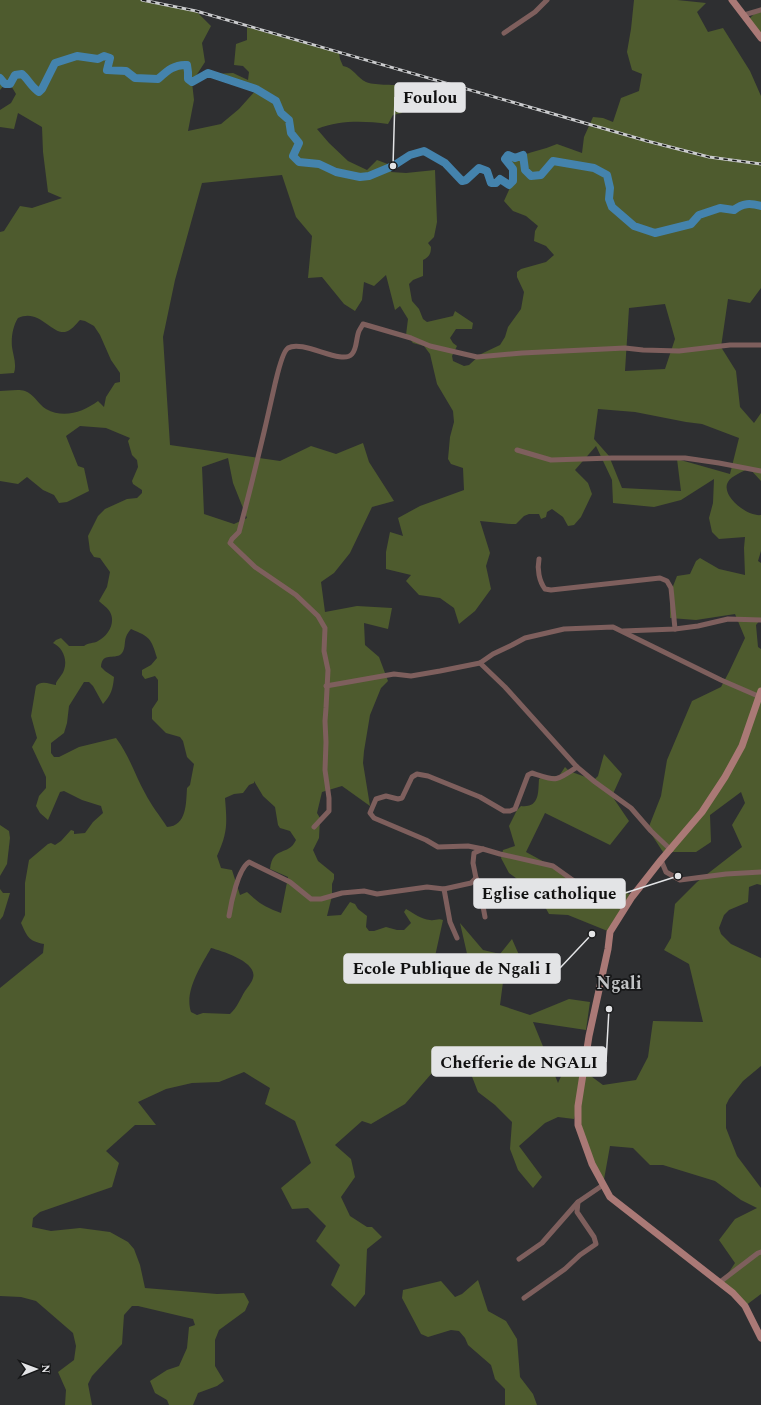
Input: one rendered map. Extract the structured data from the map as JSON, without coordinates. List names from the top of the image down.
{
  "districts": ["Ngali"],
  "places": [
    "Foulou",
    "Eglise catholique",
    "Ecole Publique de Ngali I",
    "Chefferie de NGALI"
  ],
  "north": "right"
}
